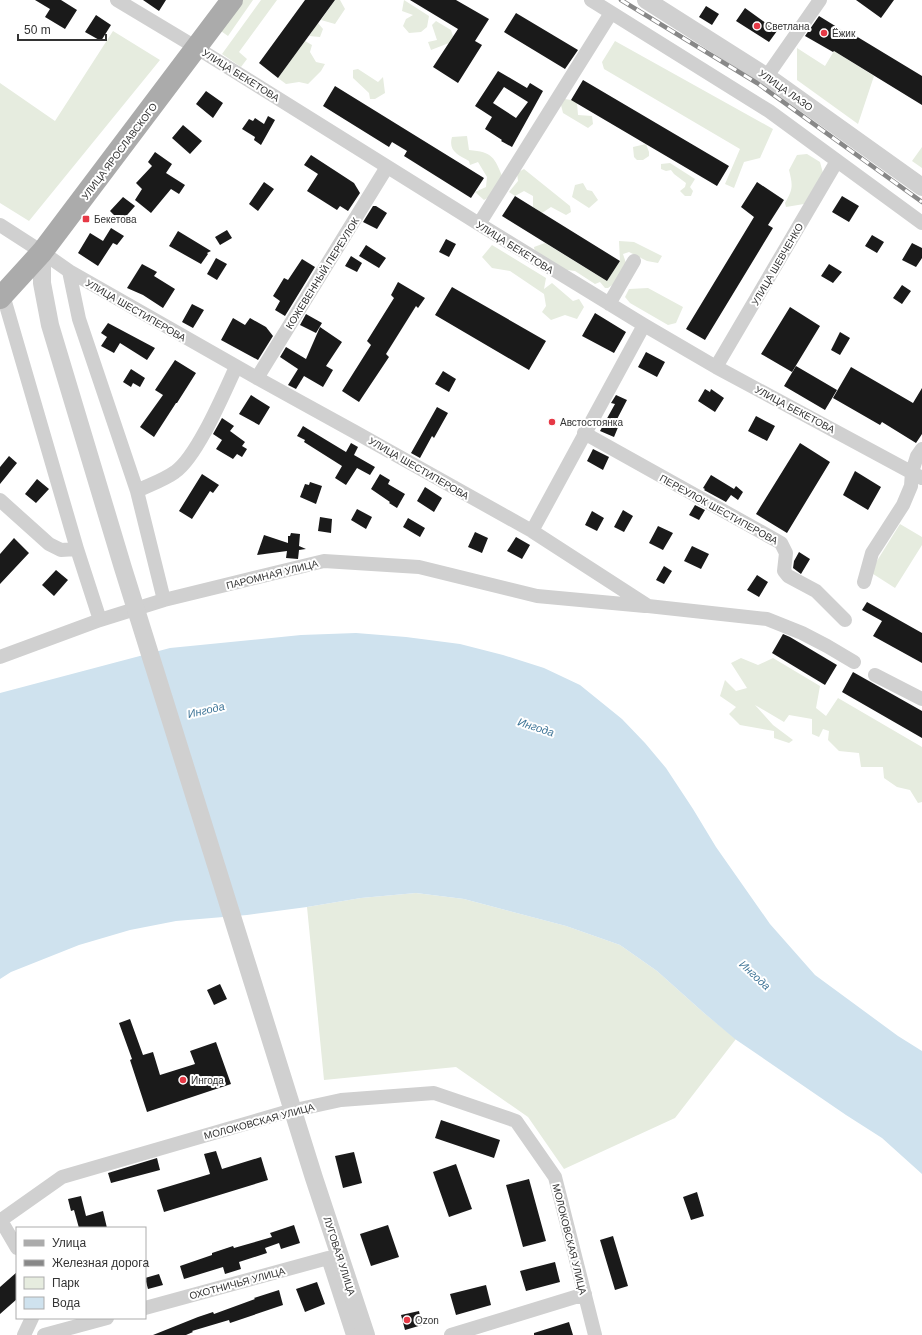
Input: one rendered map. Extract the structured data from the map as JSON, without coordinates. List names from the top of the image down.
{
  "streets": {
    "main road": ["УЛИЦА ЯРОСЛАВСКОГО"],
    "street": [
      "УЛИЦА БЕКЕТОВА",
      "УЛИЦА ЛАЗО",
      "УЛИЦА ШЕВЧЕНКО",
      "КОЖЕВЕННЫЙ ПЕРЕУЛОК",
      "УЛИЦА ШЕСТИПЕРОВА",
      "ПЕРЕУЛОК ШЕСТИПЕРОВА",
      "ПАРОМНАЯ УЛИЦА",
      "МОЛОКОВСКАЯ УЛИЦА",
      "ЛУГОВАЯ УЛИЦА",
      "ОХОТНИЧЬЯ УЛИЦА"
    ]
  },
  "crossings": [
    ["УЛИЦА БЕКЕТОВА", "УЛИЦА ЯРОСЛАВСКОГО"],
    ["УЛИЦА БЕКЕТОВА", "УЛИЦА ШЕВЧЕНКО"],
    ["УЛИЦА БЕКЕТОВА", "КОЖЕВЕННЫЙ ПЕРЕУЛОК"],
    ["УЛИЦА ЯРОСЛАВСКОГО", "УЛИЦА ШЕСТИПЕРОВА"],
    ["УЛИЦА ЯРОСЛАВСКОГО", "ЛУГОВАЯ УЛИЦА"],
    ["КОЖЕВЕННЫЙ ПЕРЕУЛОК", "УЛИЦА ШЕСТИПЕРОВА"],
    ["УЛИЦА ШЕСТИПЕРОВА", "ПАРОМНАЯ УЛИЦА"],
    ["УЛИЦА ШЕСТИПЕРОВА", "ЛУГОВАЯ УЛИЦА"]
  ],
  "water": ["Ингода"],
  "places": {
    "other": [
      "Светлана",
      "Ёжик",
      "Австостоянка",
      "Ингода",
      "Ozon"
    ],
    "transit": ["Бекетова"]
  },
  "legend": [
    "Улица",
    "Железная дорога",
    "Парк",
    "Вода"
  ],
  "scale_bar": "50 m"
}
